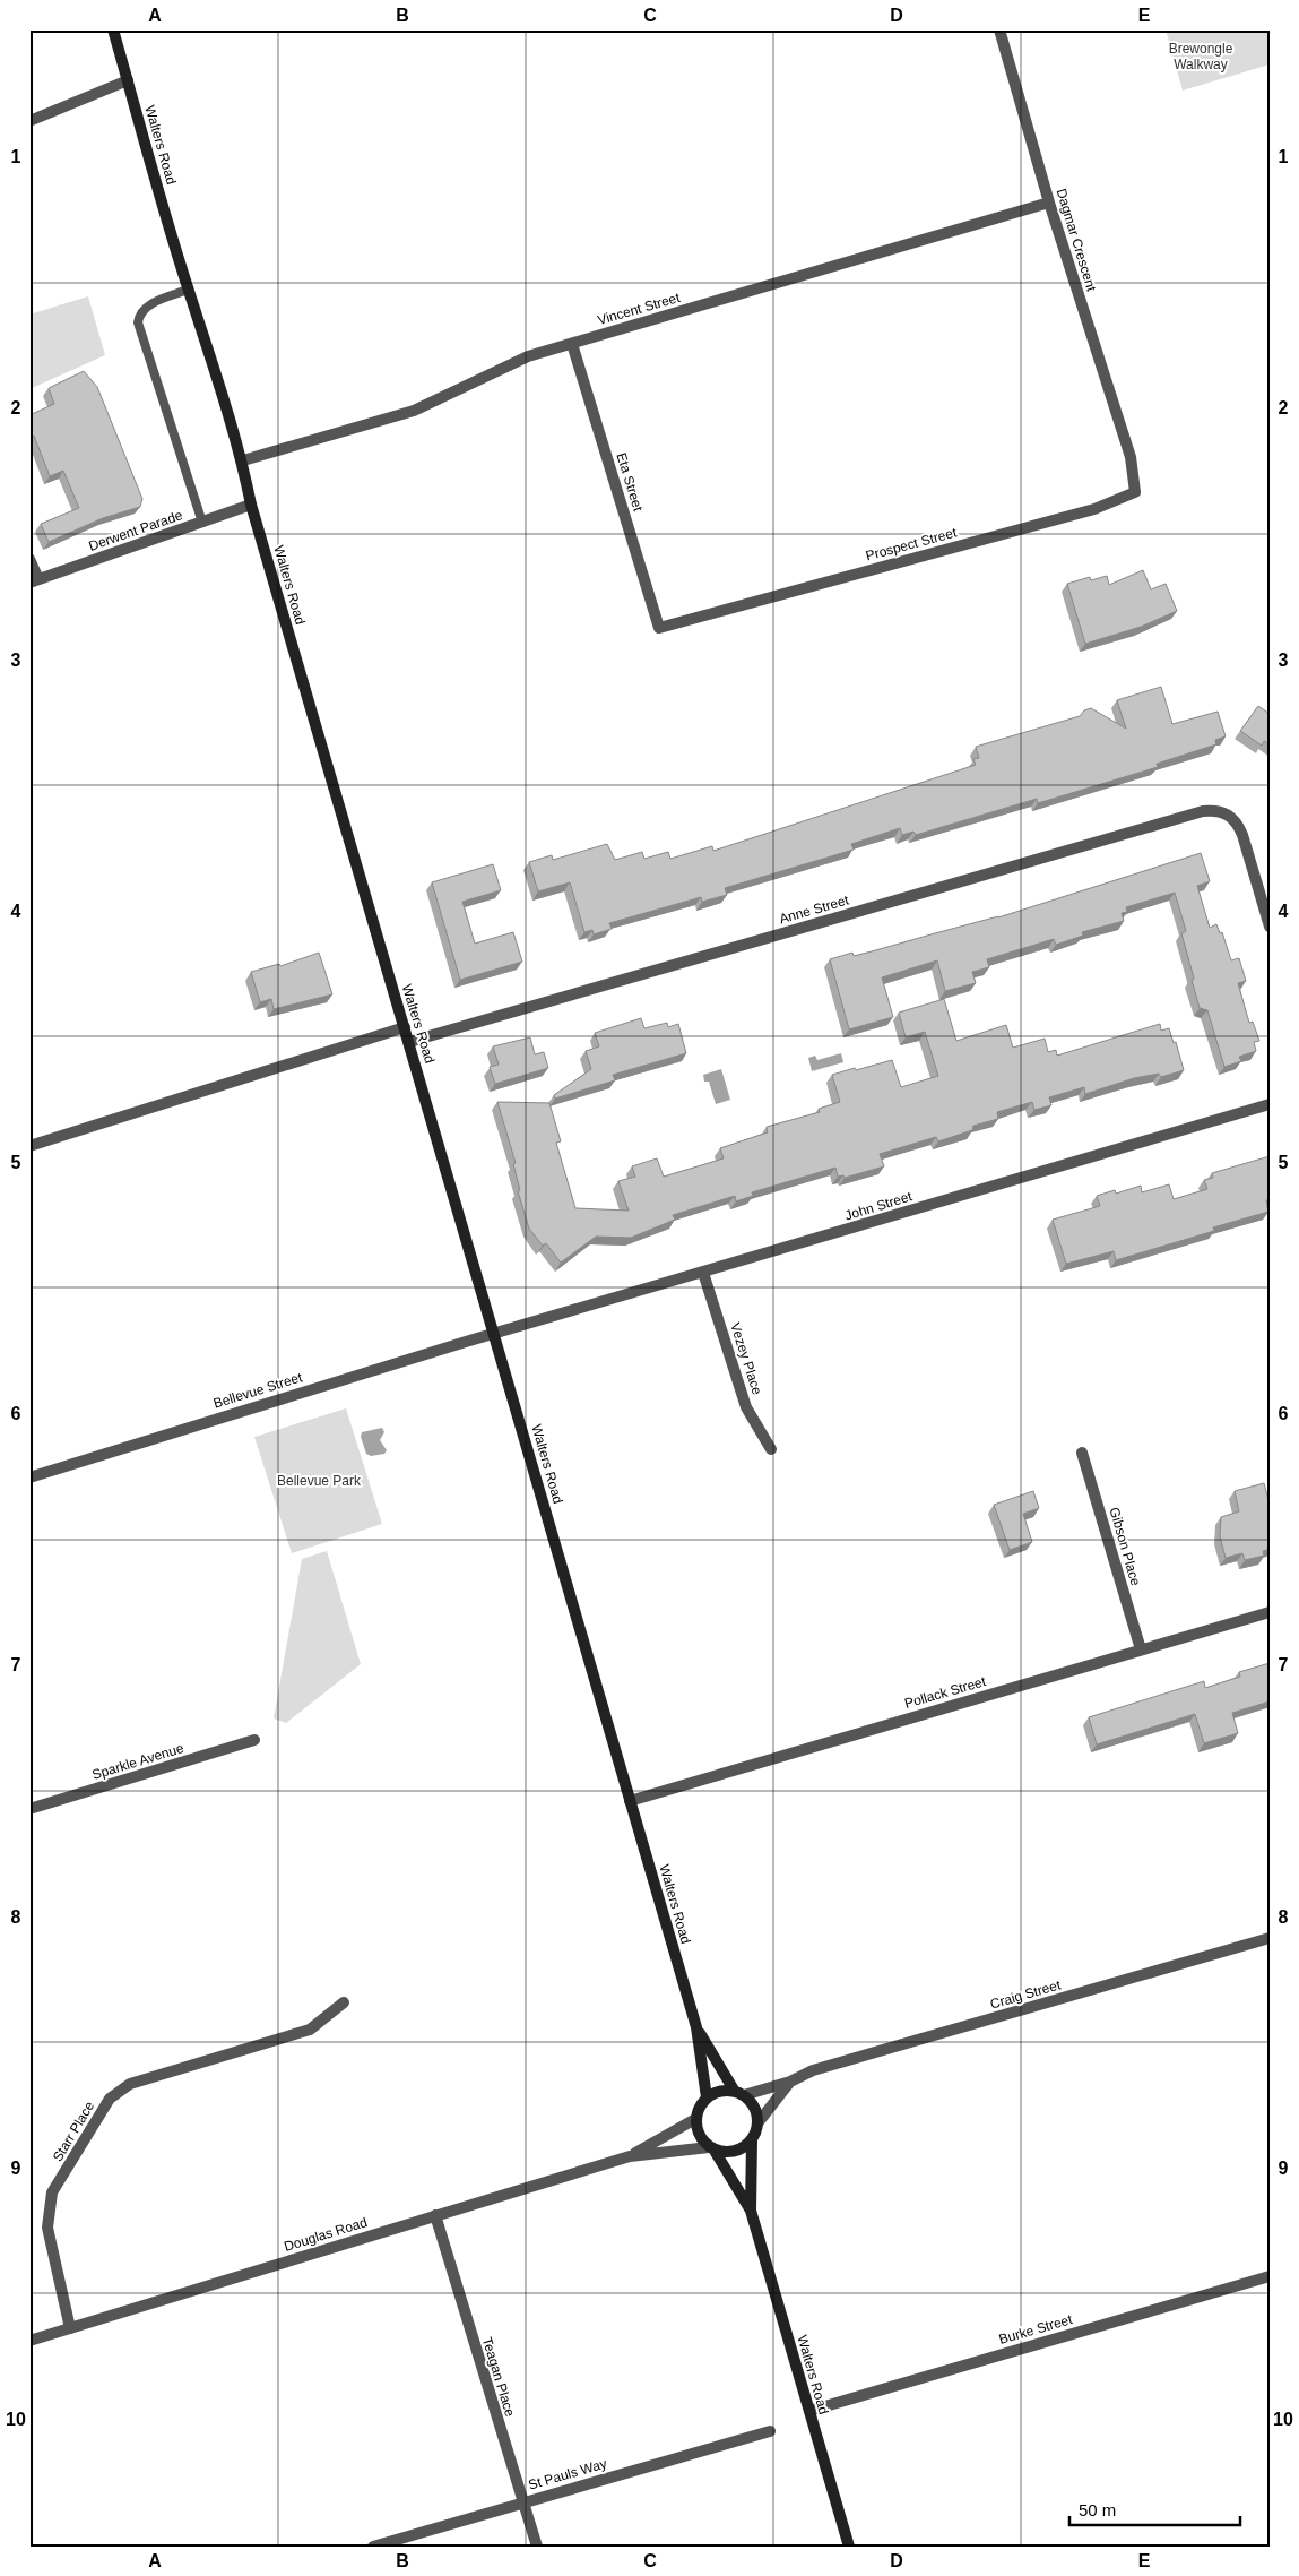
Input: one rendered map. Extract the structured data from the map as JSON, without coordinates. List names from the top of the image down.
{
  "streets": {
    "main road": ["Walters Road"],
    "street": [
      "Dagmar Crescent",
      "Vincent Street",
      "Eta Street",
      "Derwent Parade",
      "Prospect Street",
      "Anne Street",
      "John Street",
      "Vezey Place",
      "Bellevue Street",
      "Gibson Place",
      "Pollack Street",
      "Sparkle Avenue",
      "Craig Street",
      "Starr Place",
      "Douglas Road",
      "Burke Street",
      "Teagan Place",
      "St Pauls Way"
    ]
  },
  "crossings": [
    ["Walters Road", "Vincent Street"],
    ["Walters Road", "Derwent Parade"],
    ["Walters Road", "Anne Street"],
    ["Walters Road", "John Street"],
    ["Walters Road", "Bellevue Street"],
    ["Walters Road", "Pollack Street"],
    ["Walters Road", "Craig Street"],
    ["Walters Road", "Douglas Road"],
    ["Walters Road", "Burke Street"],
    ["Dagmar Crescent", "Vincent Street"],
    ["Dagmar Crescent", "Prospect Street"],
    ["Vincent Street", "Eta Street"],
    ["Eta Street", "Prospect Street"],
    ["John Street", "Vezey Place"],
    ["John Street", "Bellevue Street"],
    ["Gibson Place", "Pollack Street"],
    ["Craig Street", "Douglas Road"],
    ["Starr Place", "Douglas Road"],
    ["Douglas Road", "Teagan Place"],
    ["Teagan Place", "St Pauls Way"]
  ],
  "parks": ["Brewongle Walkway", "Bellevue Park"],
  "scale_bar": "50 m",
  "grid": {
    "columns": [
      "A",
      "B",
      "C",
      "D",
      "E"
    ],
    "rows": [
      "1",
      "2",
      "3",
      "4",
      "5",
      "6",
      "7",
      "8",
      "9",
      "10"
    ]
  }
}
